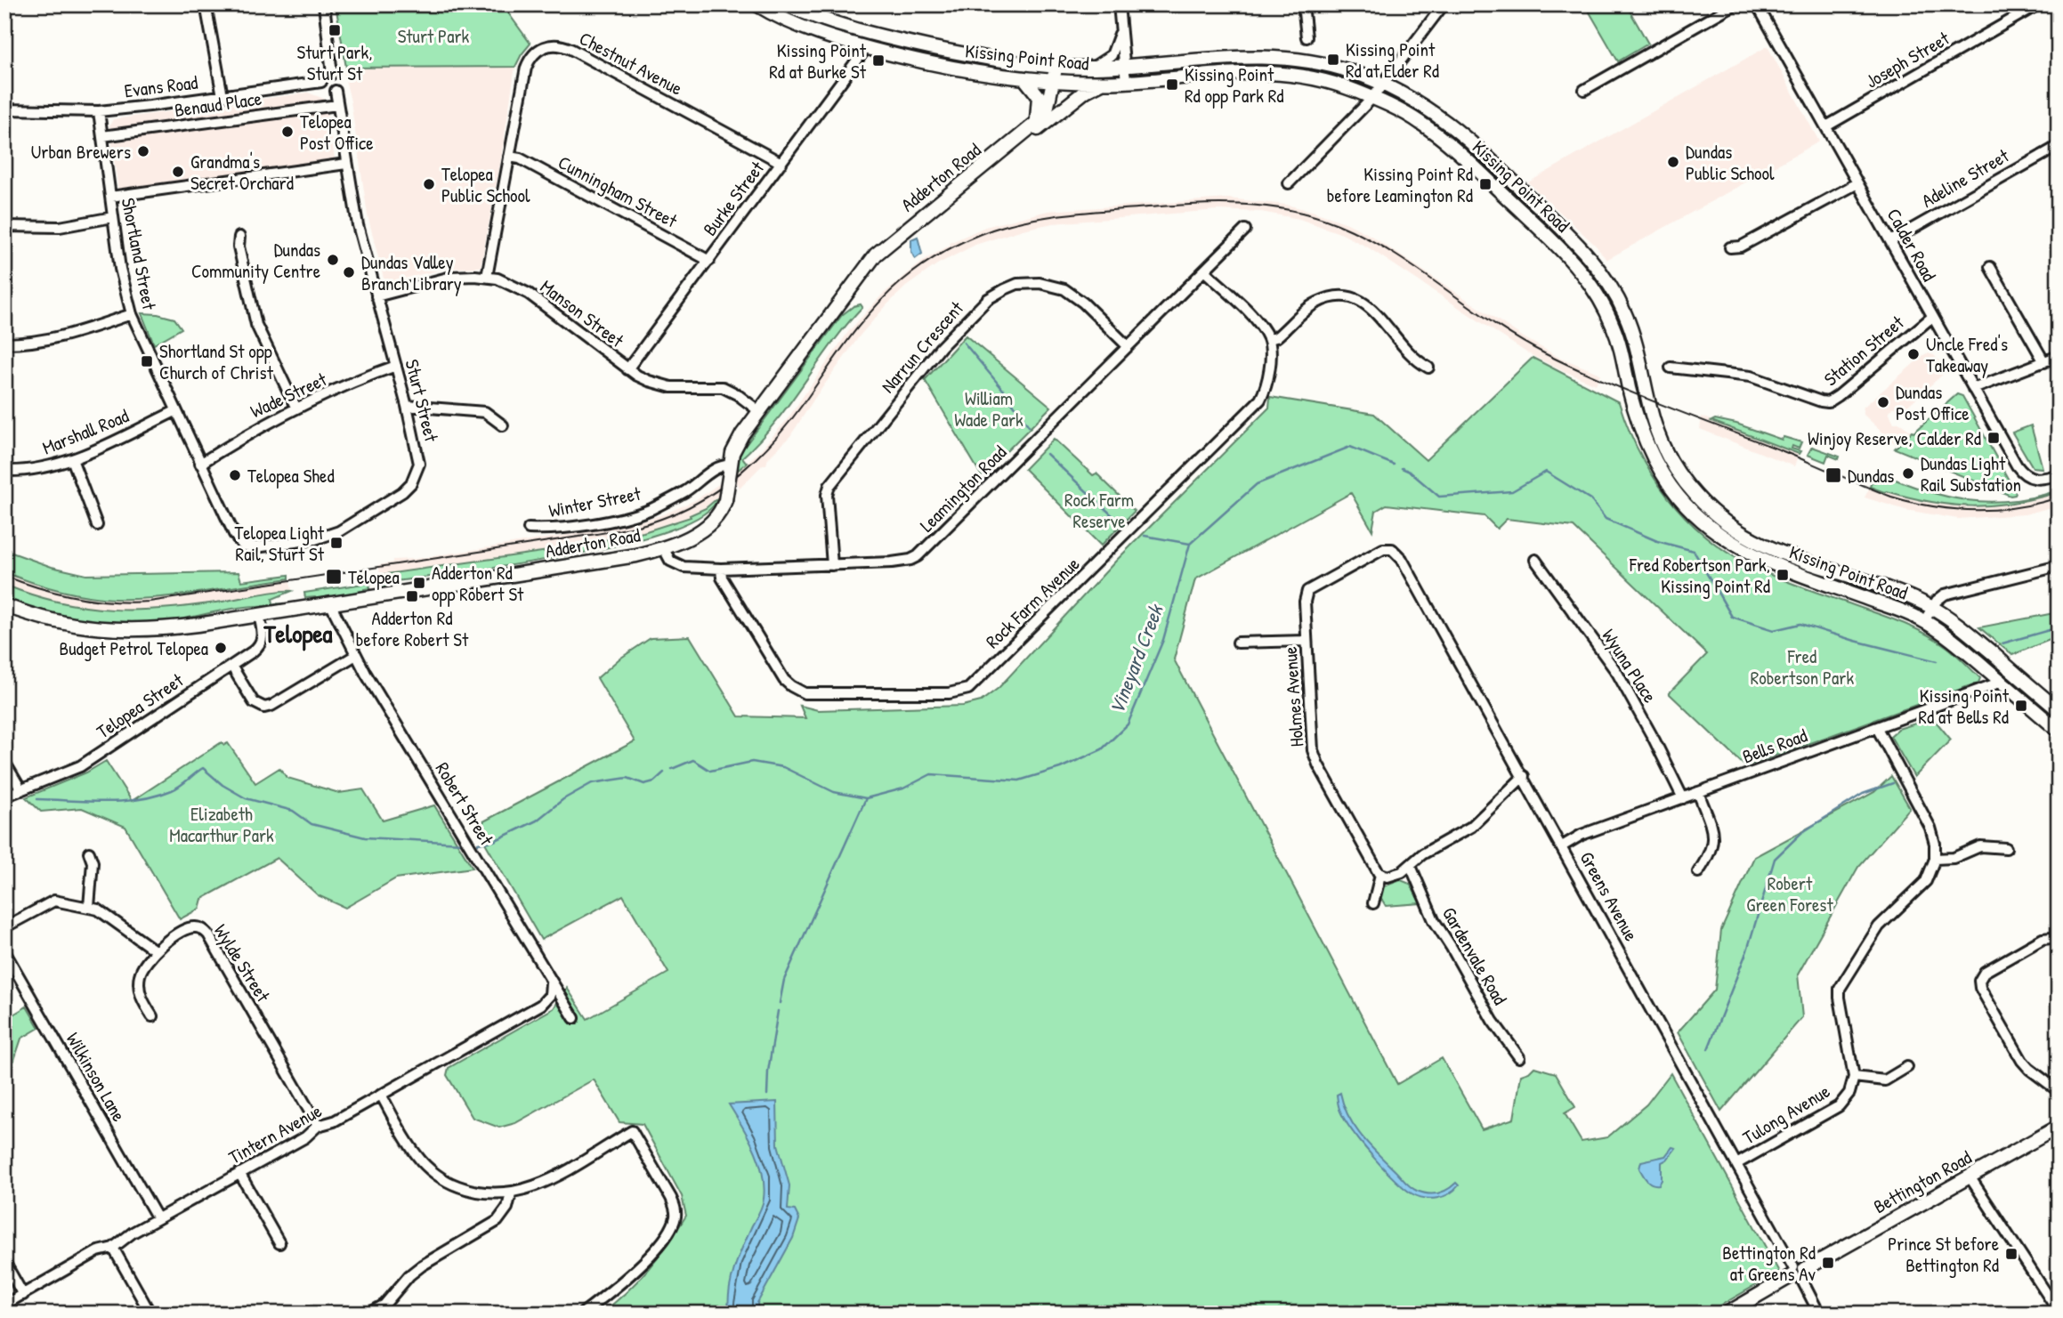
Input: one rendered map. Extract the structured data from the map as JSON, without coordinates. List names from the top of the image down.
{
  "streets": {
    "main road": ["Kissing Point Road", "Adderton Road", "Bettington Road"],
    "street": [
      "Joseph Street",
      "Chestnut Avenue",
      "Evans Road",
      "Benaud Place",
      "Adeline Street",
      "Cunningham Street",
      "Burke Street",
      "Calder Road",
      "Shortland Street",
      "Manson Street",
      "Narrun Crescent",
      "Station Street",
      "Wade Street",
      "Sturt Street",
      "Marshall Road",
      "Leamington Road",
      "Winter Street",
      "Rock Farm Avenue",
      "Wyuna Place",
      "Holmes Avenue",
      "Telopea Street",
      "Bells Road",
      "Robert Street",
      "Greens Avenue",
      "Gardenvale Road",
      "Wylde Street",
      "Wilkinson Lane",
      "Tulong Avenue",
      "Tintern Avenue"
    ]
  },
  "crossings": [
    ["Kissing Point Road", "Adderton Road"],
    ["Kissing Point Road", "Burke Street"],
    ["Kissing Point Road", "Bells Road"],
    ["Joseph Street", "Calder Road"],
    ["Chestnut Avenue", "Cunningham Street"],
    ["Chestnut Avenue", "Burke Street"],
    ["Chestnut Avenue", "Manson Street"],
    ["Evans Road", "Shortland Street"],
    ["Evans Road", "Sturt Street"],
    ["Benaud Place", "Shortland Street"],
    ["Benaud Place", "Sturt Street"],
    ["Adderton Road", "Manson Street"],
    ["Adderton Road", "Leamington Road"],
    ["Adderton Road", "Winter Street"],
    ["Adderton Road", "Telopea Street"],
    ["Adderton Road", "Robert Street"],
    ["Adeline Street", "Calder Road"],
    ["Cunningham Street", "Burke Street"],
    ["Burke Street", "Manson Street"],
    ["Calder Road", "Station Street"],
    ["Shortland Street", "Wade Street"],
    ["Shortland Street", "Sturt Street"],
    ["Shortland Street", "Marshall Road"],
    ["Manson Street", "Sturt Street"],
    ["Narrun Crescent", "Leamington Road"],
    ["Wade Street", "Sturt Street"],
    ["Leamington Road", "Rock Farm Avenue"],
    ["Wyuna Place", "Bells Road"],
    ["Holmes Avenue", "Greens Avenue"],
    ["Bells Road", "Greens Avenue"],
    ["Robert Street", "Tintern Avenue"],
    ["Greens Avenue", "Tulong Avenue"],
    ["Greens Avenue", "Bettington Road"],
    ["Wylde Street", "Tintern Avenue"],
    ["Wilkinson Lane", "Tintern Avenue"]
  ],
  "districts": ["Telopea"],
  "water": ["Vineyard Creek"],
  "parks": [
    "Sturt Park",
    "William Wade Park",
    "Rock Farm Reserve",
    "Fred Robertson Park",
    "Elizabeth Macarthur Park",
    "Robert Green Forest"
  ],
  "places": {
    "transit": [
      "Sturt Park, Sturt St",
      "Kissing Point Rd at Elder Rd",
      "Kissing Point Rd at Burke St",
      "Kissing Point Rd opp Park Rd",
      "Kissing Point Rd before Leamington Rd",
      "Shortland St opp Church of Christ",
      "Winjoy Reserve, Calder Rd",
      "Dundas",
      "Telopea Light Rail, Sturt St",
      "Fred Robertson Park, Kissing Point Rd",
      "Telopea",
      "Adderton Rd opp Robert St",
      "Adderton Rd before Robert St",
      "Kissing Point Rd at Bells Rd",
      "Prince St before Bettington Rd",
      "Bettington Rd at Greens Av"
    ],
    "other": [
      "Telopea Post Office",
      "Urban Brewers",
      "Dundas Public School",
      "Grandma's Secret Orchard",
      "Telopea Public School",
      "Dundas Community Centre",
      "Dundas Valley Branch Library",
      "Uncle Fred's Takeaway",
      "Dundas Post Office",
      "Dundas Light Rail Substation",
      "Telopea Shed",
      "Budget Petrol Telopea"
    ]
  }
}
